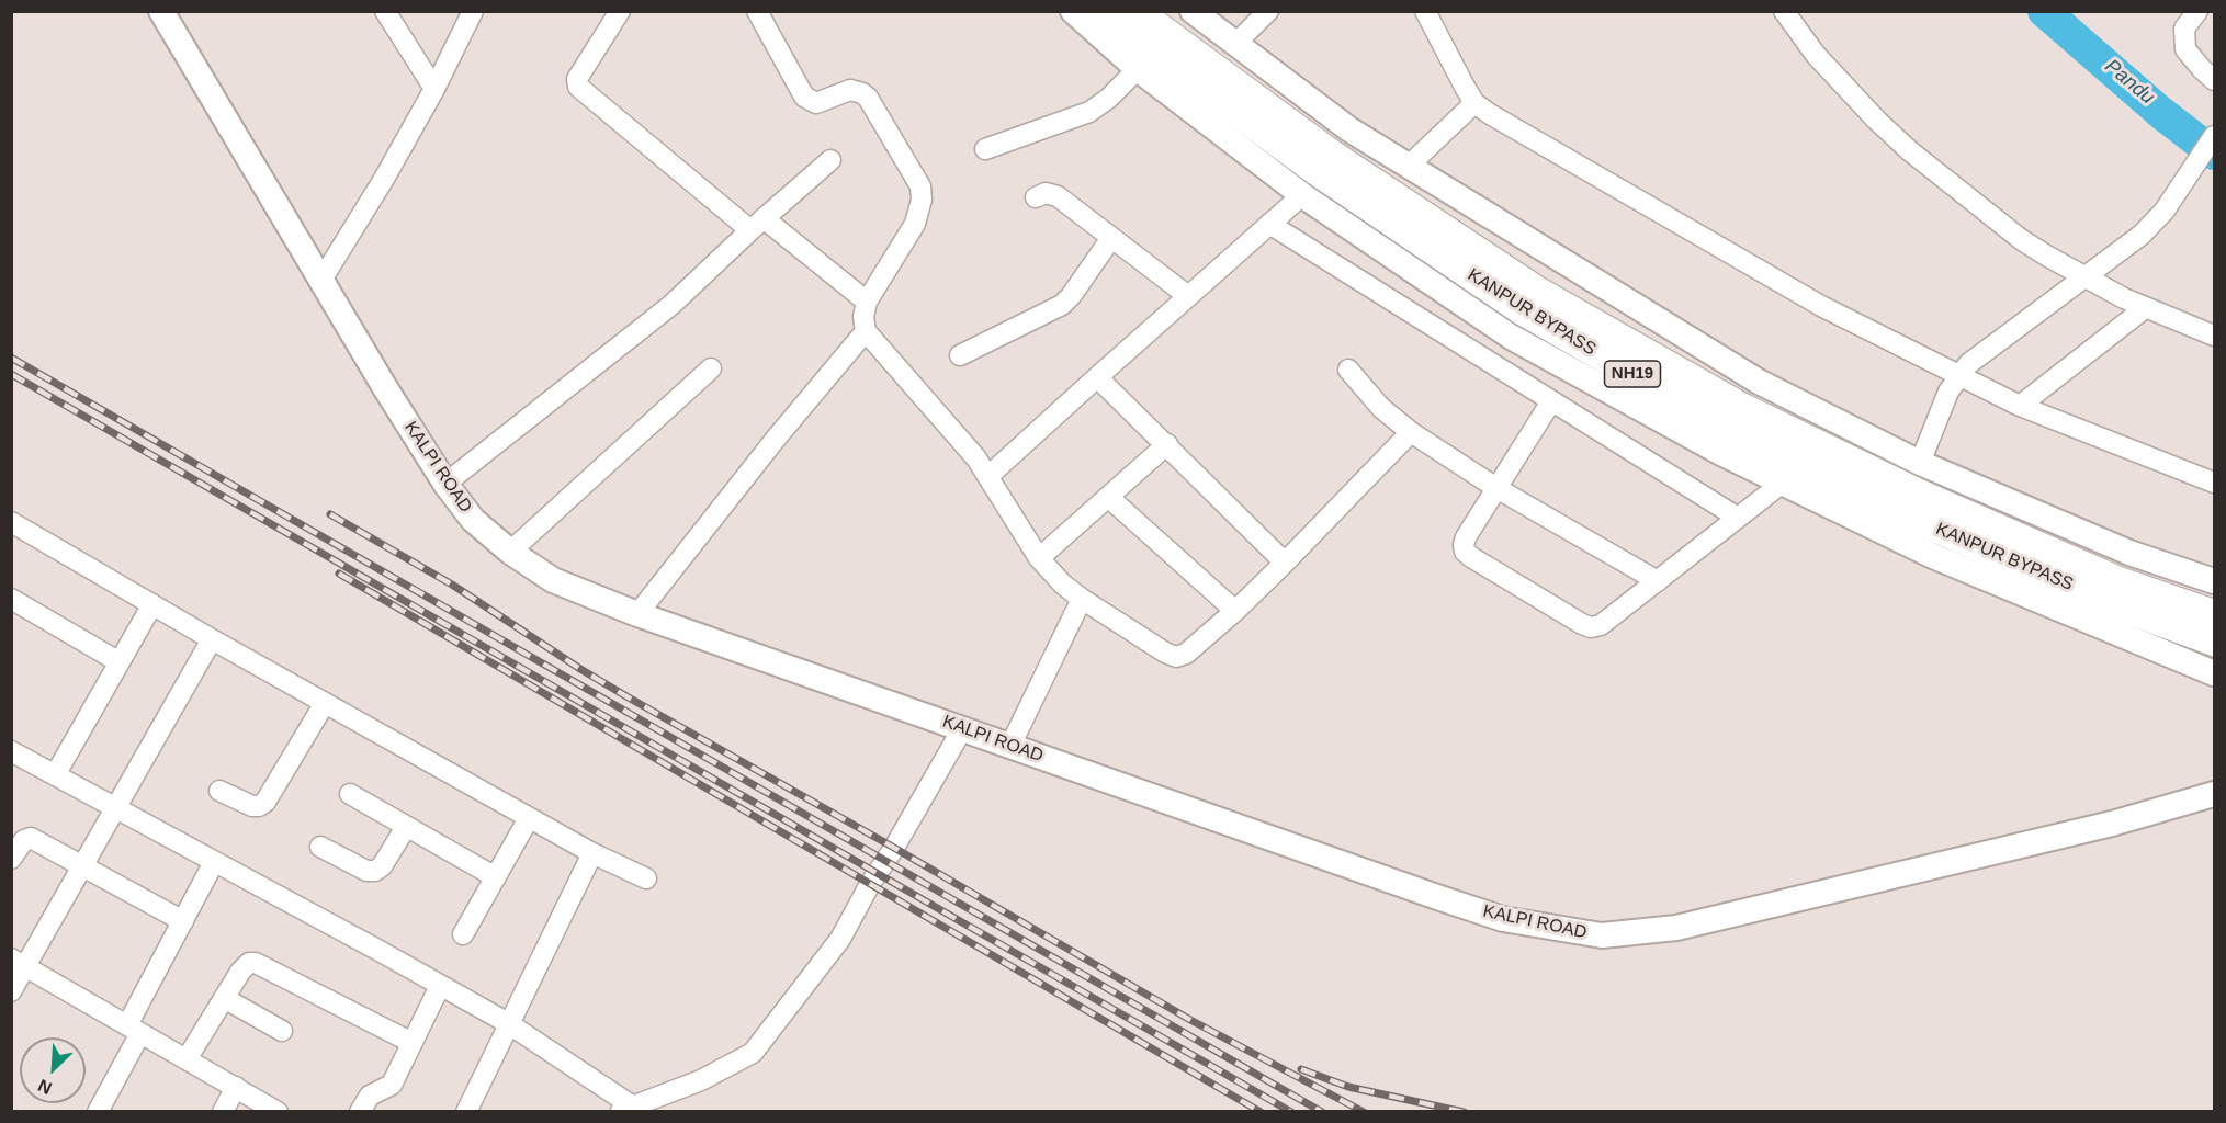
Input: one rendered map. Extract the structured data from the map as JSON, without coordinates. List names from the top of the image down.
{
  "streets": {
    "highway": ["KANPUR BYPASS", "NH19"],
    "main road": ["KALPI ROAD"]
  },
  "water": ["Pandu"],
  "north": "bottom left"
}
